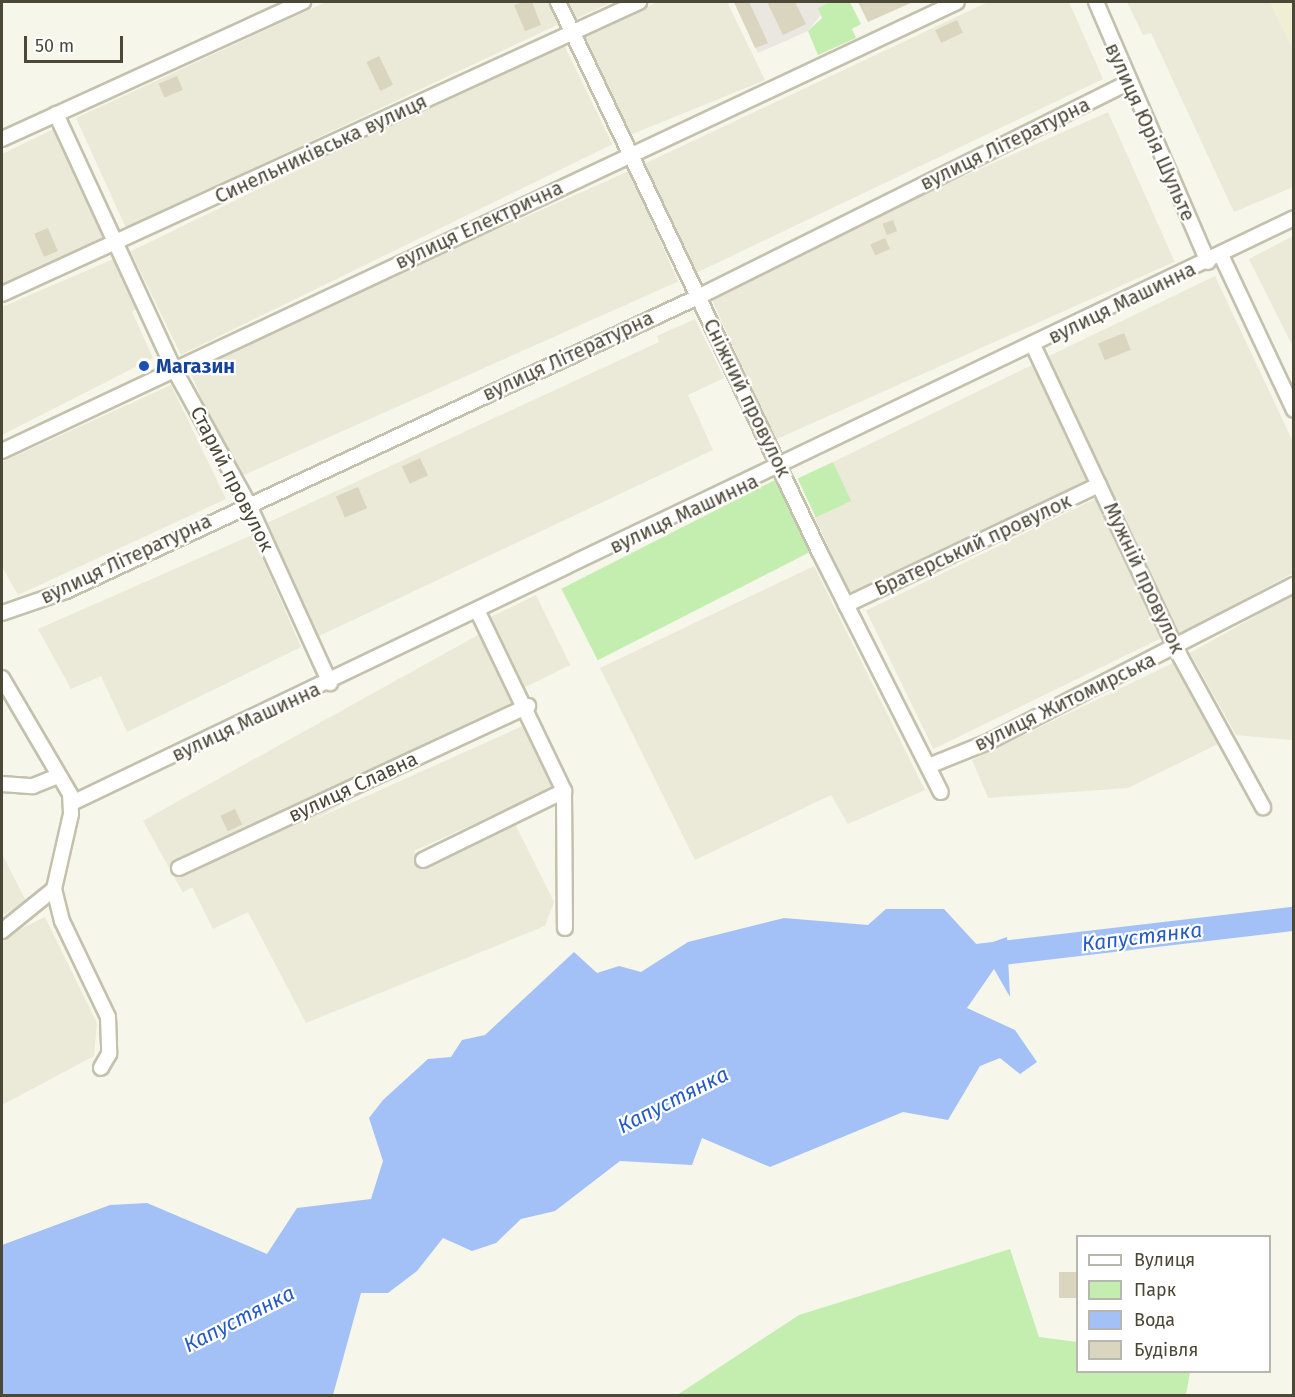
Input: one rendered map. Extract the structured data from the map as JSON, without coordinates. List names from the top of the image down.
{
  "streets": {
    "street": [
      "вулиця Юрія Шульте",
      "вулиця Літературна",
      "Синельниківська вулиця",
      "вулиця Електрична",
      "вулиця Машинна",
      "Сніжний провулок",
      "Старий провулок",
      "Братерський провулок",
      "Мужній провулок",
      "вулиця Житомирська",
      "вулиця Славна"
    ]
  },
  "crossings": [
    ["вулиця Юрія Шульте", "вулиця Літературна"],
    ["вулиця Юрія Шульте", "вулиця Машинна"],
    ["вулиця Літературна", "Сніжний провулок"],
    ["вулиця Літературна", "Старий провулок"],
    ["Синельниківська вулиця", "Сніжний провулок"],
    ["Синельниківська вулиця", "Старий провулок"],
    ["вулиця Електрична", "Сніжний провулок"],
    ["вулиця Електрична", "Старий провулок"],
    ["вулиця Машинна", "Сніжний провулок"],
    ["вулиця Машинна", "Старий провулок"],
    ["вулиця Машинна", "Мужній провулок"],
    ["Сніжний провулок", "Братерський провулок"],
    ["Сніжний провулок", "вулиця Житомирська"],
    ["Братерський провулок", "Мужній провулок"],
    ["Мужній провулок", "вулиця Житомирська"]
  ],
  "water": ["Капустянка"],
  "places": ["Магазин"],
  "legend": [
    "Вулиця",
    "Парк",
    "Вода",
    "Будівля"
  ],
  "scale_bar": "50 m"
}
